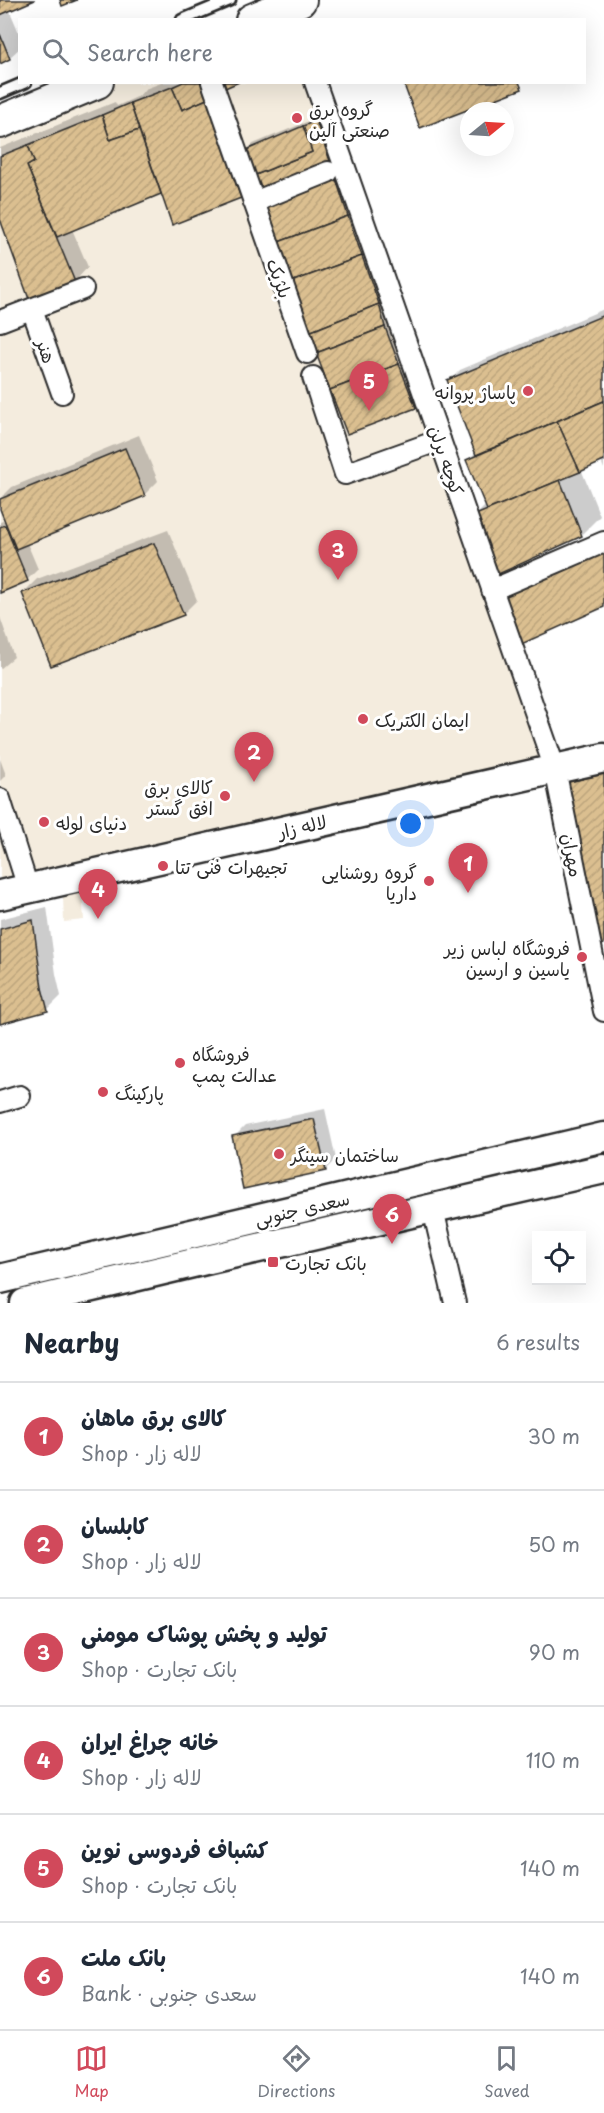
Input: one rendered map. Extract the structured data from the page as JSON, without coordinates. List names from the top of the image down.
{
  "streets": {
    "main road": ["لاله زار", "سعدی جنوبی"],
    "street": [
      "بلژیک",
      "هنر",
      "کوچه برلن",
      "مهران"
    ]
  },
  "crossings": [
    ["کوچه برلن", "لاله زار"],
    ["کوچه برلن", "مهران"],
    ["لاله زار", "مهران"]
  ],
  "places": {
    "other": [
      "گروه برق صنعتی آلین",
      "پاساژ پروانه",
      "ایمان الکتریک",
      "کالای برق افق گستر",
      "دنیای لوله",
      "تجیهرات فنی تتا",
      "گروه روشنایی داریا",
      "فروشگاه لباس زیر یاسین و ارسین",
      "فروشگاه عدالت پمپ",
      "پارکینگ",
      "ساختمان سینگر"
    ],
    "transit": ["بانک تجارت"]
  },
  "north": "right",
  "page": {
    "search": "Search here",
    "pins": [
      "5",
      "3",
      "2",
      "1",
      "4",
      "6"
    ],
    "heading": ["Nearby", "6 results"],
    "list": [
      {
        "mark": "1",
        "name": "کالای برق ماهان",
        "note": "Shop · لاله زار",
        "value": "30 m"
      },
      {
        "mark": "2",
        "name": "کابلسان",
        "note": "Shop · لاله زار",
        "value": "50 m"
      },
      {
        "mark": "3",
        "name": "تولید و پخش پوشاک مومنی",
        "note": "Shop · بانک تجارت",
        "value": "90 m"
      },
      {
        "mark": "4",
        "name": "خانه چراغ ایران",
        "note": "Shop · لاله زار",
        "value": "110 m"
      },
      {
        "mark": "5",
        "name": "کشباف فردوسی نوین",
        "note": "Shop · بانک تجارت",
        "value": "140 m"
      },
      {
        "mark": "6",
        "name": "بانک ملت",
        "note": "Bank · سعدی جنوبی",
        "value": "140 m"
      }
    ],
    "nav": ["Map", "Directions", "Saved"]
  }
}
